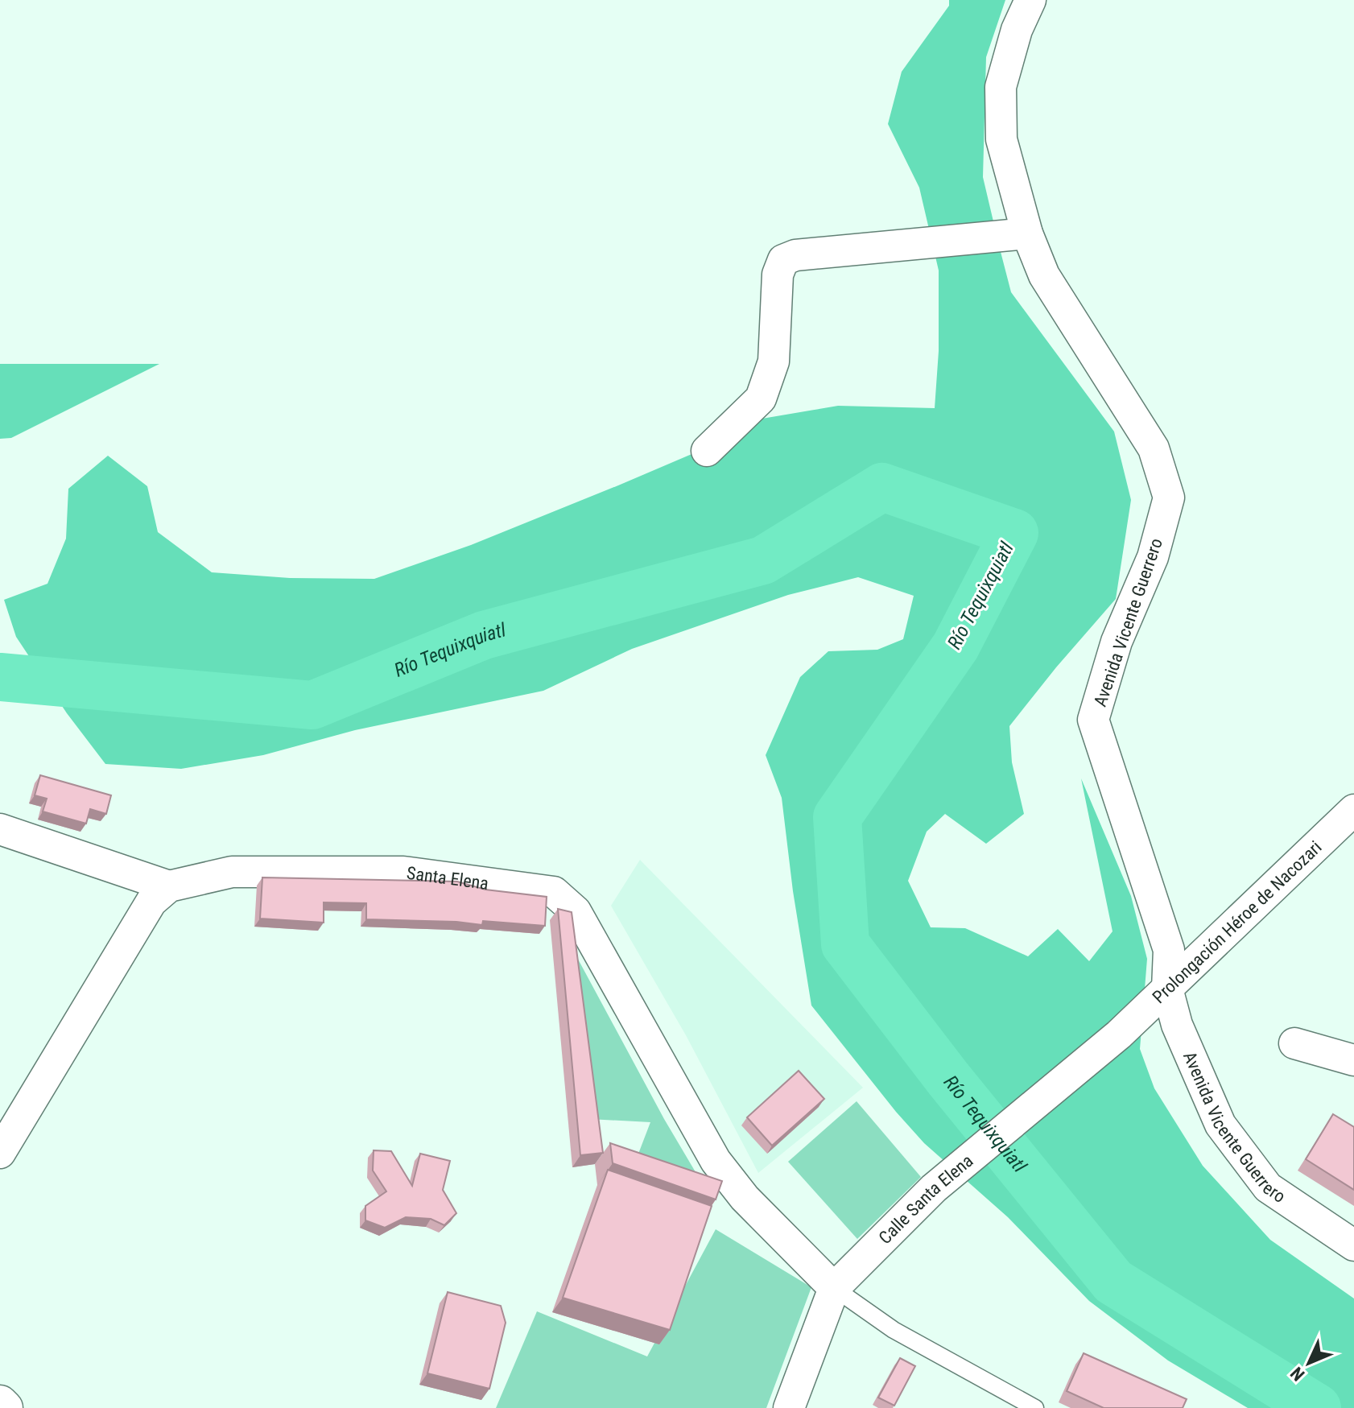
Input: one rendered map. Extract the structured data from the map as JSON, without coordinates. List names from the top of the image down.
{
  "streets": {
    "street": [
      "Avenida Vicente Guerrero",
      "Santa Elena",
      "Prolongación Héroe de Nacozari",
      "Calle Santa Elena"
    ]
  },
  "crossings": [
    ["Avenida Vicente Guerrero", "Prolongación Héroe de Nacozari"],
    ["Santa Elena", "Calle Santa Elena"],
    ["Prolongación Héroe de Nacozari", "Calle Santa Elena"]
  ],
  "water": ["Río Tequixquiatl"],
  "north": "bottom left"
}
